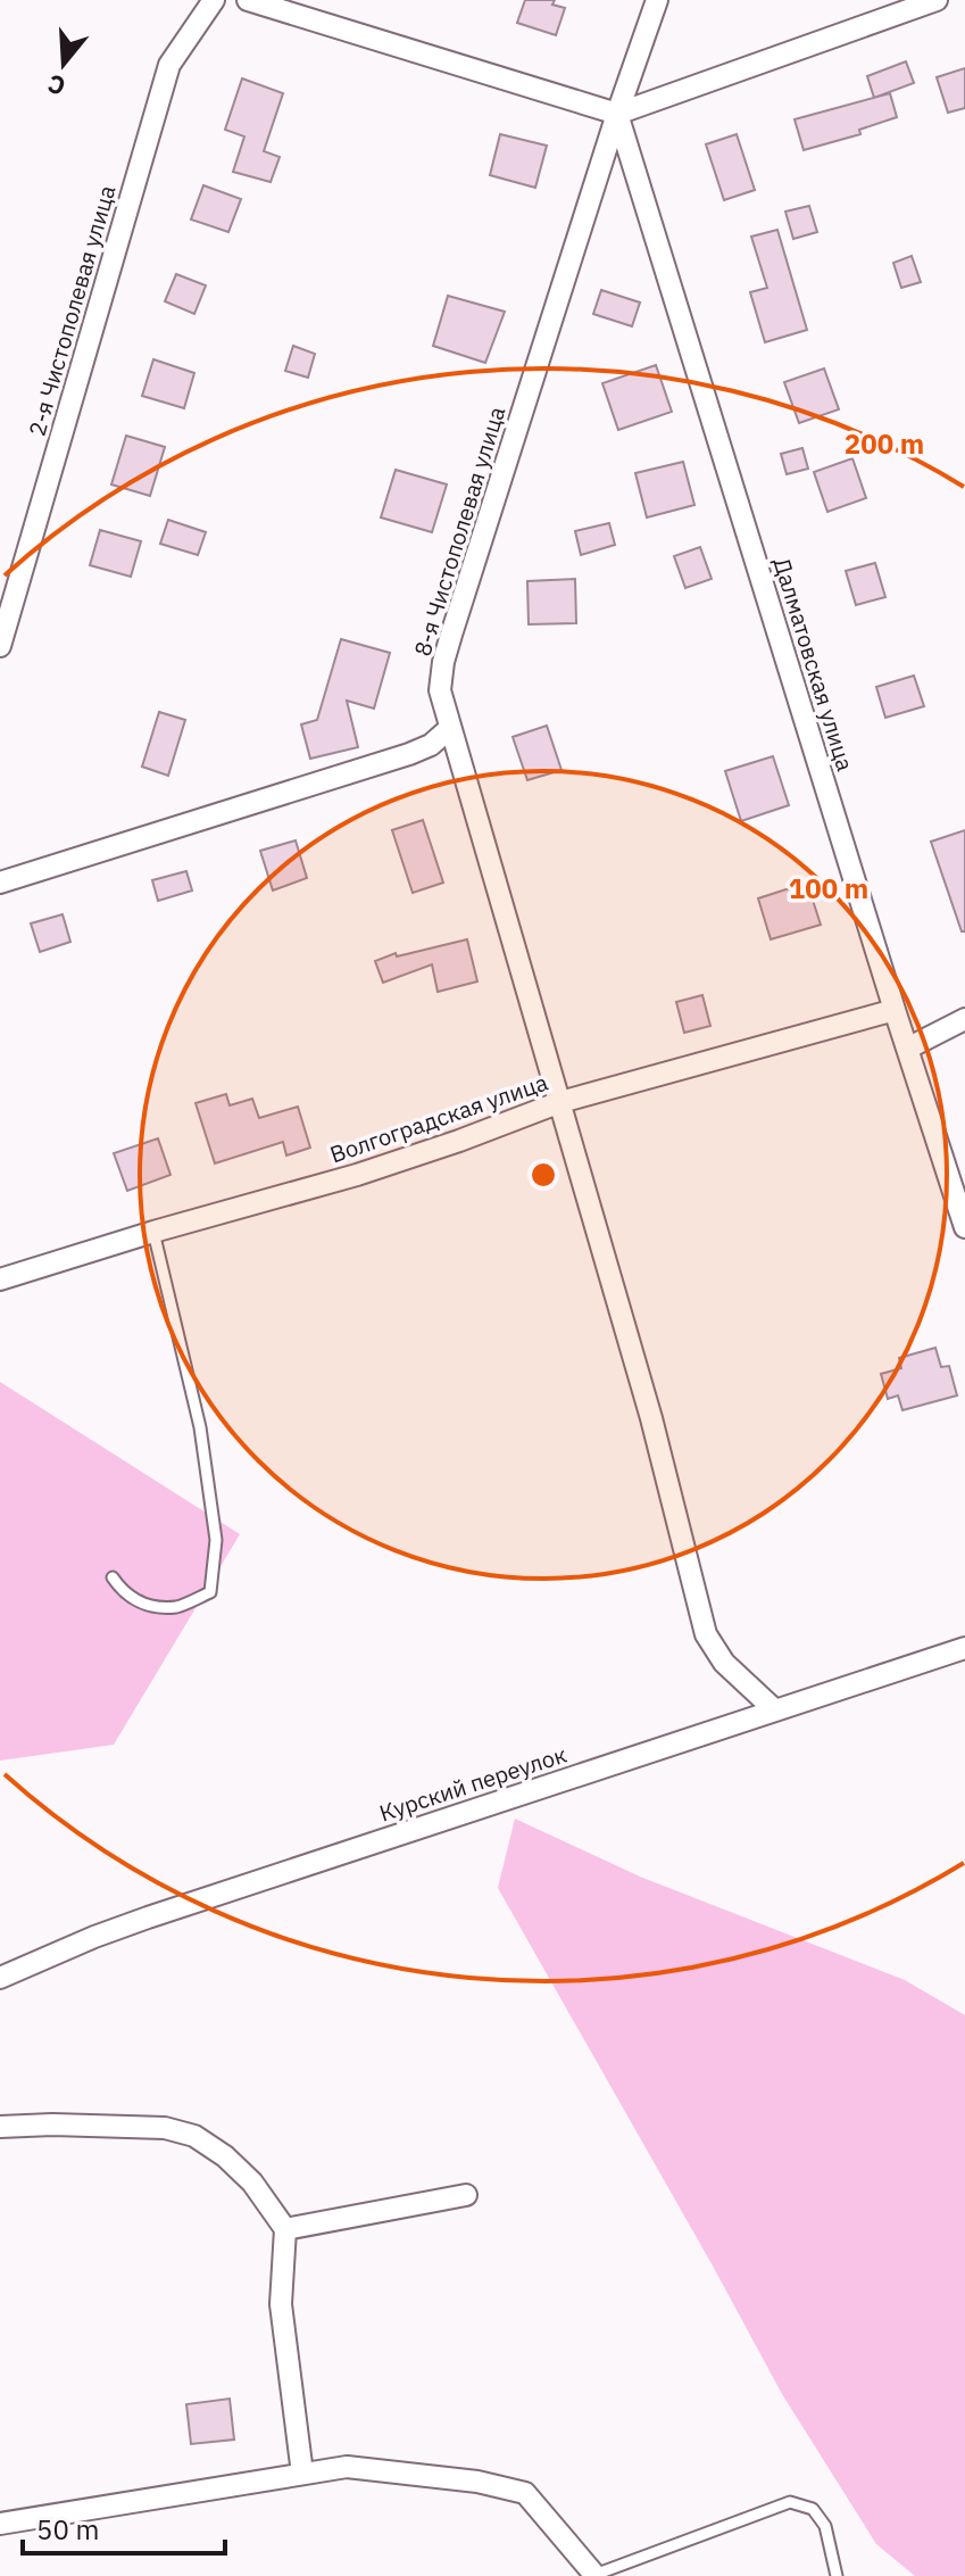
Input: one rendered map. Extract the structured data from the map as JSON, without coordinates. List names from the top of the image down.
{
  "streets": {
    "street": [
      "2-я Чистополевая улица",
      "8-я Чистополевая улица",
      "Далматовская улица",
      "Волгоградская улица",
      "Курский переулок"
    ]
  },
  "crossings": [
    ["8-я Чистополевая улица", "Далматовская улица"],
    ["8-я Чистополевая улица", "Волгоградская улица"],
    ["8-я Чистополевая улица", "Курский переулок"],
    ["Далматовская улица", "Волгоградская улица"]
  ],
  "scale_bar": "50 m",
  "north": "bottom",
  "rings": ["200 m", "100 m"]
}
